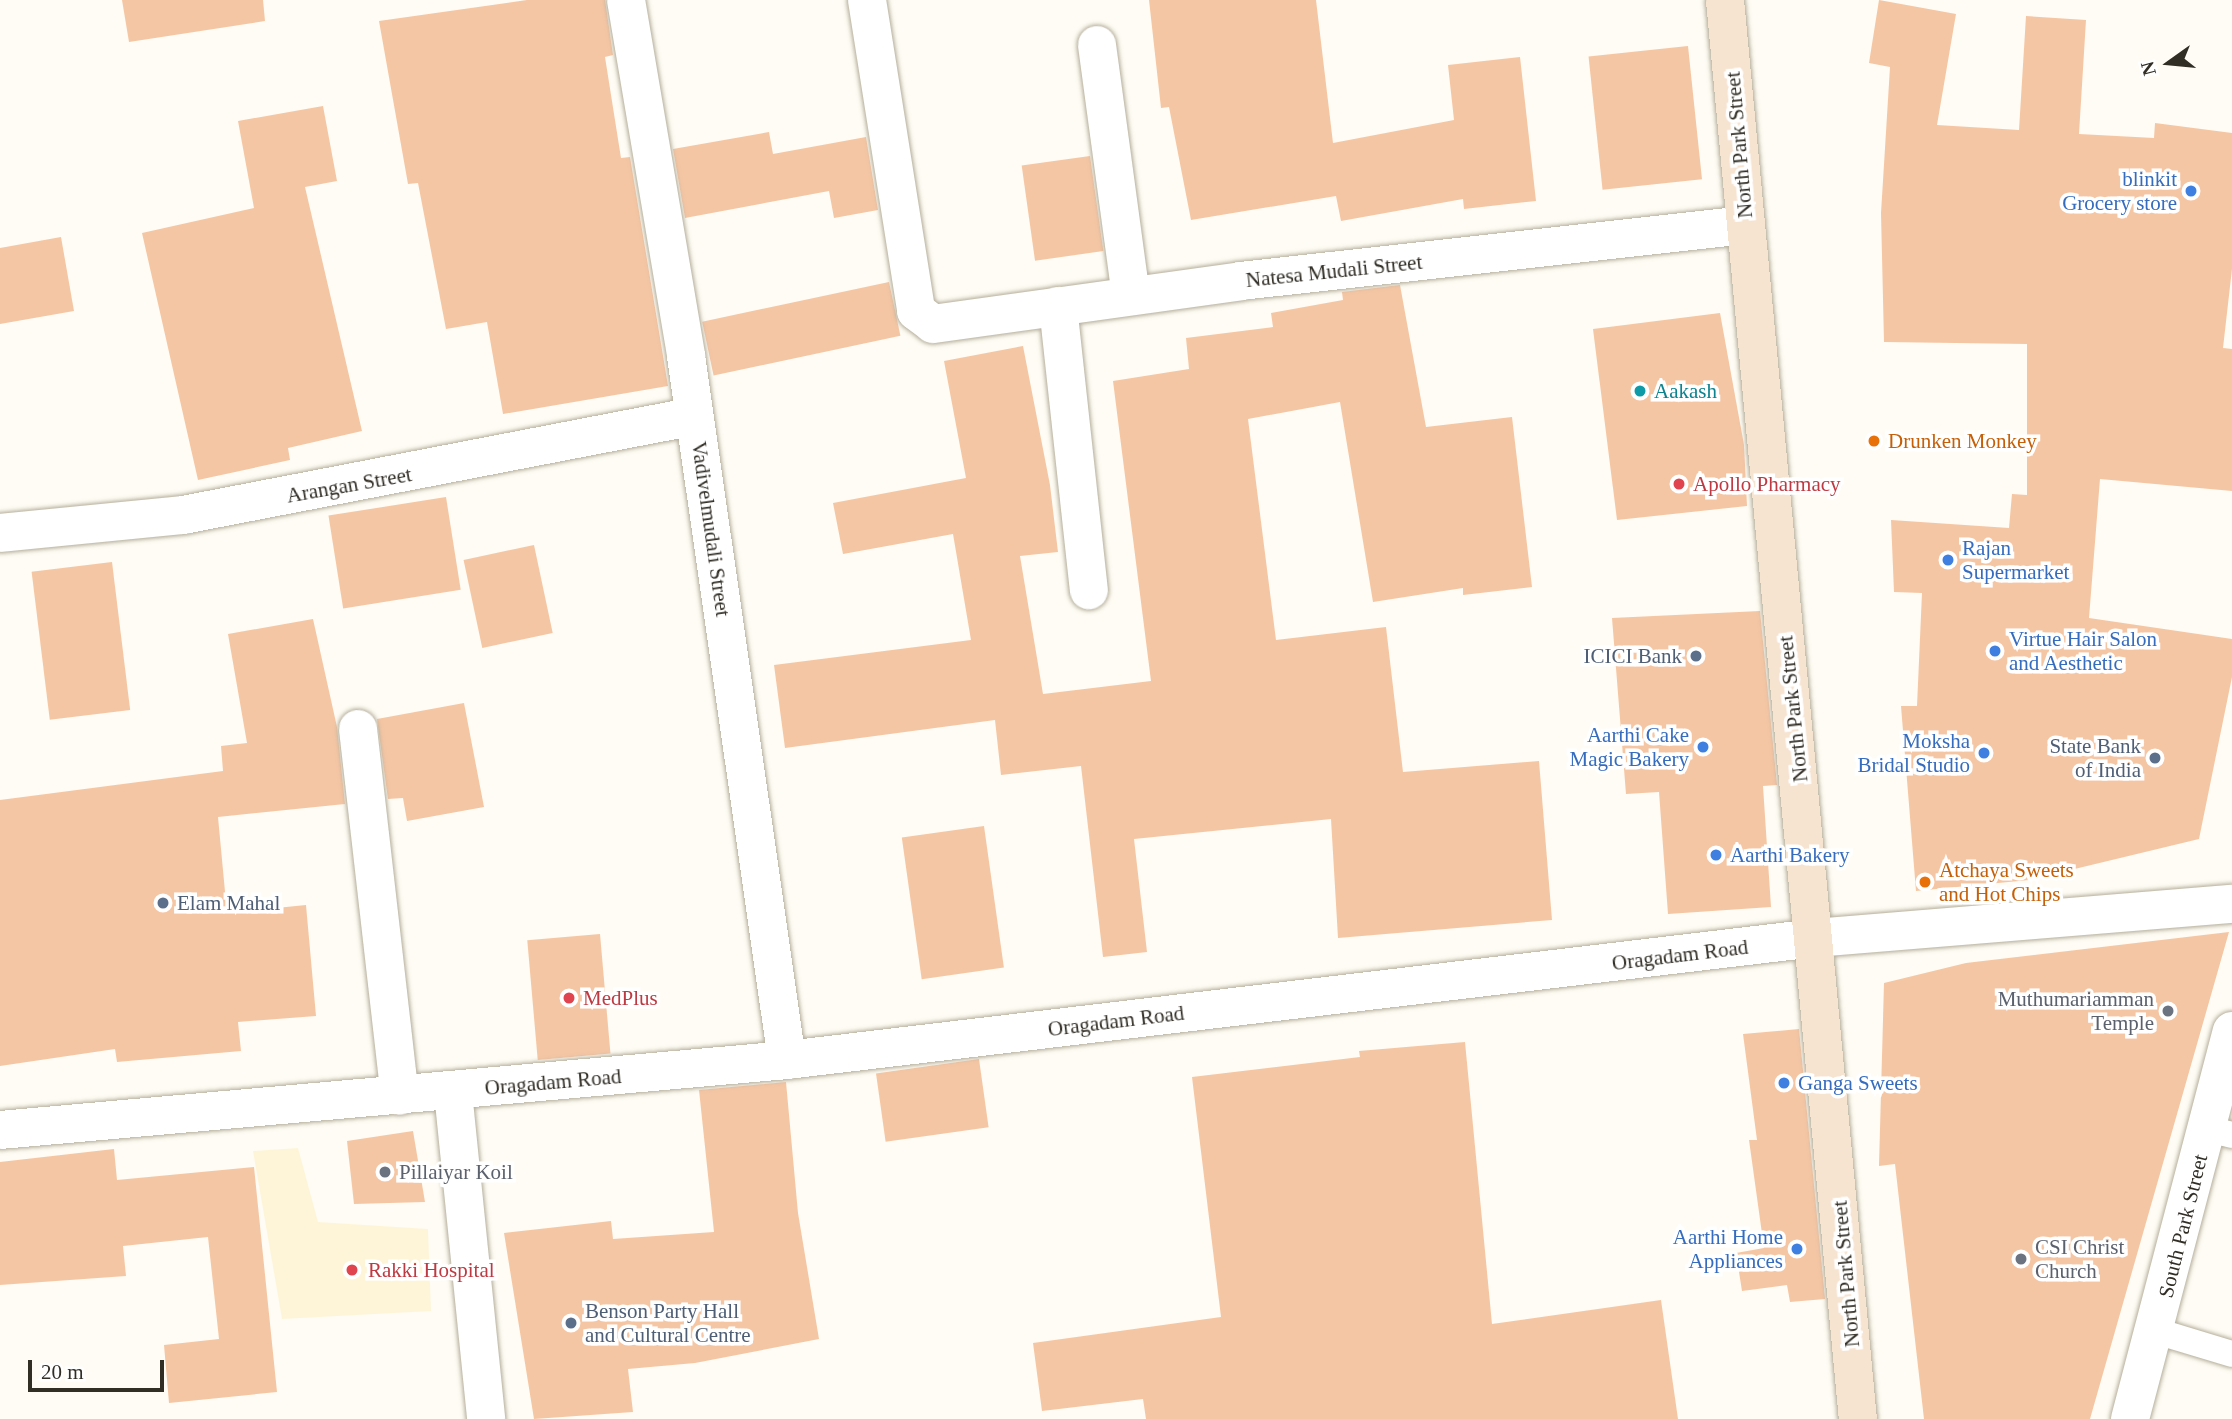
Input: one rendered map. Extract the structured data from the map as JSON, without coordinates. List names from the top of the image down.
{
  "streets": {
    "main road": ["North Park Street"],
    "street": [
      "Natesa Mudali Street",
      "Arangan Street",
      "Vadivelmudali Street",
      "Oragadam Road",
      "South Park Street"
    ]
  },
  "crossings": [
    ["North Park Street", "Natesa Mudali Street"],
    ["North Park Street", "Oragadam Road"],
    ["Arangan Street", "Vadivelmudali Street"],
    ["Vadivelmudali Street", "Oragadam Road"]
  ],
  "places": [
    "blinkit Grocery store",
    "Aakash",
    "Drunken Monkey",
    "Apollo Pharmacy",
    "Rajan Supermarket",
    "Virtue Hair Salon and Aesthetic",
    "ICICI Bank",
    "Aarthi Cake Magic Bakery",
    "Moksha Bridal Studio",
    "State Bank of India",
    "Aarthi Bakery",
    "Atchaya Sweets and Hot Chips",
    "Elam Mahal",
    "MedPlus",
    "Muthumariamman Temple",
    "Ganga Sweets",
    "Pillaiyar Koil",
    "Aarthi Home Appliances",
    "CSI Christ Church",
    "Rakki Hospital",
    "Benson Party Hall and Cultural Centre"
  ],
  "scale_bar": "20 m",
  "north": "left"
}
